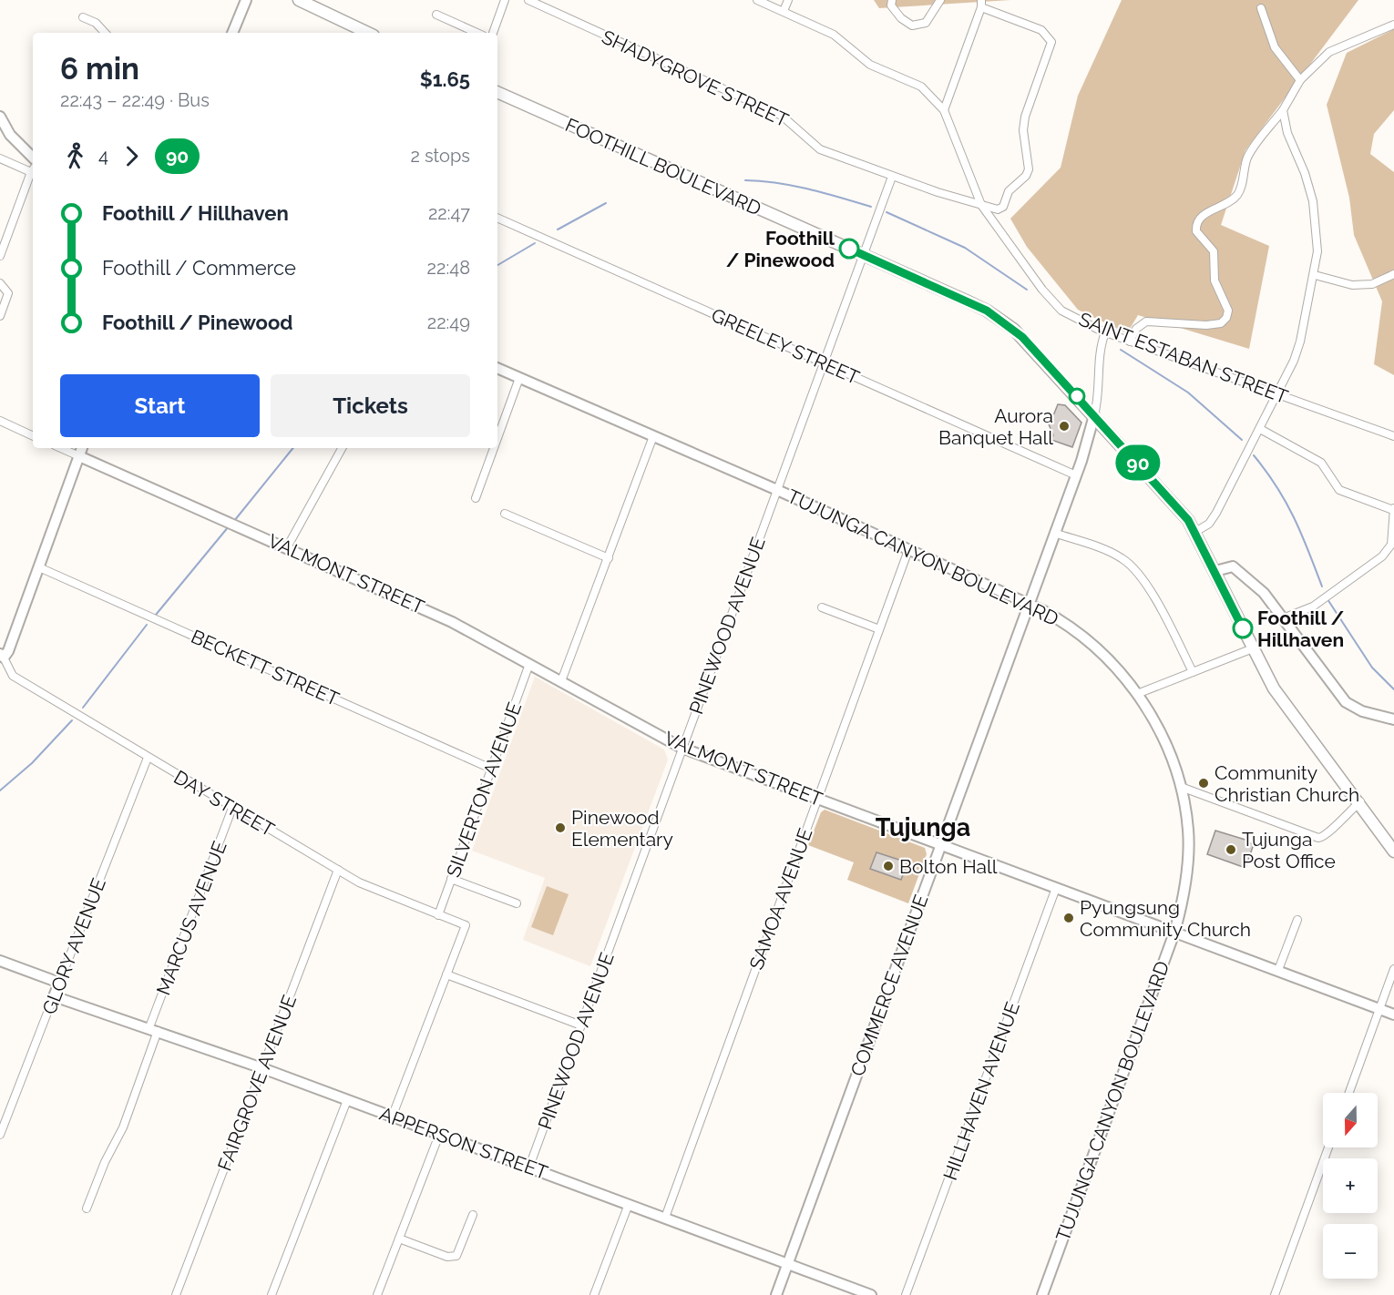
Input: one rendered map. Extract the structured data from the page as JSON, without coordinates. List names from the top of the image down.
{
  "streets": {
    "main road": ["FOOTHILL BOULEVARD"],
    "street": [
      "SHADYGROVE STREET",
      "GREELEY STREET",
      "SAINT ESTABAN STREET",
      "TUJUNGA CANYON BOULEVARD",
      "VALMONT STREET",
      "PINEWOOD AVENUE",
      "BECKETT STREET",
      "SILVERTON AVENUE",
      "DAY STREET",
      "SAMOA AVENUE",
      "MARCUS AVENUE",
      "GLORY AVENUE",
      "COMMERCE AVENUE",
      "FAIRGROVE AVENUE",
      "HILLHAVEN AVENUE",
      "APPERSON STREET"
    ]
  },
  "crossings": [
    ["SHADYGROVE STREET", "SAINT ESTABAN STREET"],
    ["SHADYGROVE STREET", "PINEWOOD AVENUE"],
    ["FOOTHILL BOULEVARD", "PINEWOOD AVENUE"],
    ["FOOTHILL BOULEVARD", "COMMERCE AVENUE"],
    ["GREELEY STREET", "PINEWOOD AVENUE"],
    ["GREELEY STREET", "COMMERCE AVENUE"],
    ["SAINT ESTABAN STREET", "COMMERCE AVENUE"],
    ["TUJUNGA CANYON BOULEVARD", "VALMONT STREET"],
    ["TUJUNGA CANYON BOULEVARD", "PINEWOOD AVENUE"],
    ["TUJUNGA CANYON BOULEVARD", "SAMOA AVENUE"],
    ["TUJUNGA CANYON BOULEVARD", "COMMERCE AVENUE"],
    ["VALMONT STREET", "PINEWOOD AVENUE"],
    ["VALMONT STREET", "SILVERTON AVENUE"],
    ["VALMONT STREET", "SAMOA AVENUE"],
    ["VALMONT STREET", "COMMERCE AVENUE"],
    ["VALMONT STREET", "HILLHAVEN AVENUE"],
    ["PINEWOOD AVENUE", "APPERSON STREET"],
    ["BECKETT STREET", "SILVERTON AVENUE"],
    ["SILVERTON AVENUE", "DAY STREET"],
    ["DAY STREET", "MARCUS AVENUE"],
    ["DAY STREET", "GLORY AVENUE"],
    ["DAY STREET", "FAIRGROVE AVENUE"],
    ["SAMOA AVENUE", "APPERSON STREET"],
    ["MARCUS AVENUE", "APPERSON STREET"],
    ["GLORY AVENUE", "APPERSON STREET"],
    ["COMMERCE AVENUE", "APPERSON STREET"],
    ["FAIRGROVE AVENUE", "APPERSON STREET"]
  ],
  "districts": ["Tujunga"],
  "places": [
    "Foothill / Pinewood",
    "Aurora Banquet Hall",
    "Foothill / Hillhaven",
    "Community Christian Church",
    "Pinewood Elementary",
    "Tujunga Post Office",
    "Bolton Hall",
    "Pyungsung Community Church"
  ],
  "lines": ["bus line 90"],
  "north": "bottom",
  "page": {
    "on_map": "90",
    "heading": ["6 min", "22:43 – 22:49 · Bus", "$1.65"],
    "legs": ["4", "90", "2 stops"],
    "list": [
      {
        "name": "Foothill / Hillhaven",
        "value": "22:47"
      },
      {
        "name": "Foothill / Commerce",
        "value": "22:48"
      },
      {
        "name": "Foothill / Pinewood",
        "value": "22:49"
      }
    ],
    "buttons": ["Start", "Tickets"],
    "map_buttons": ["+", "−"]
  }
}
